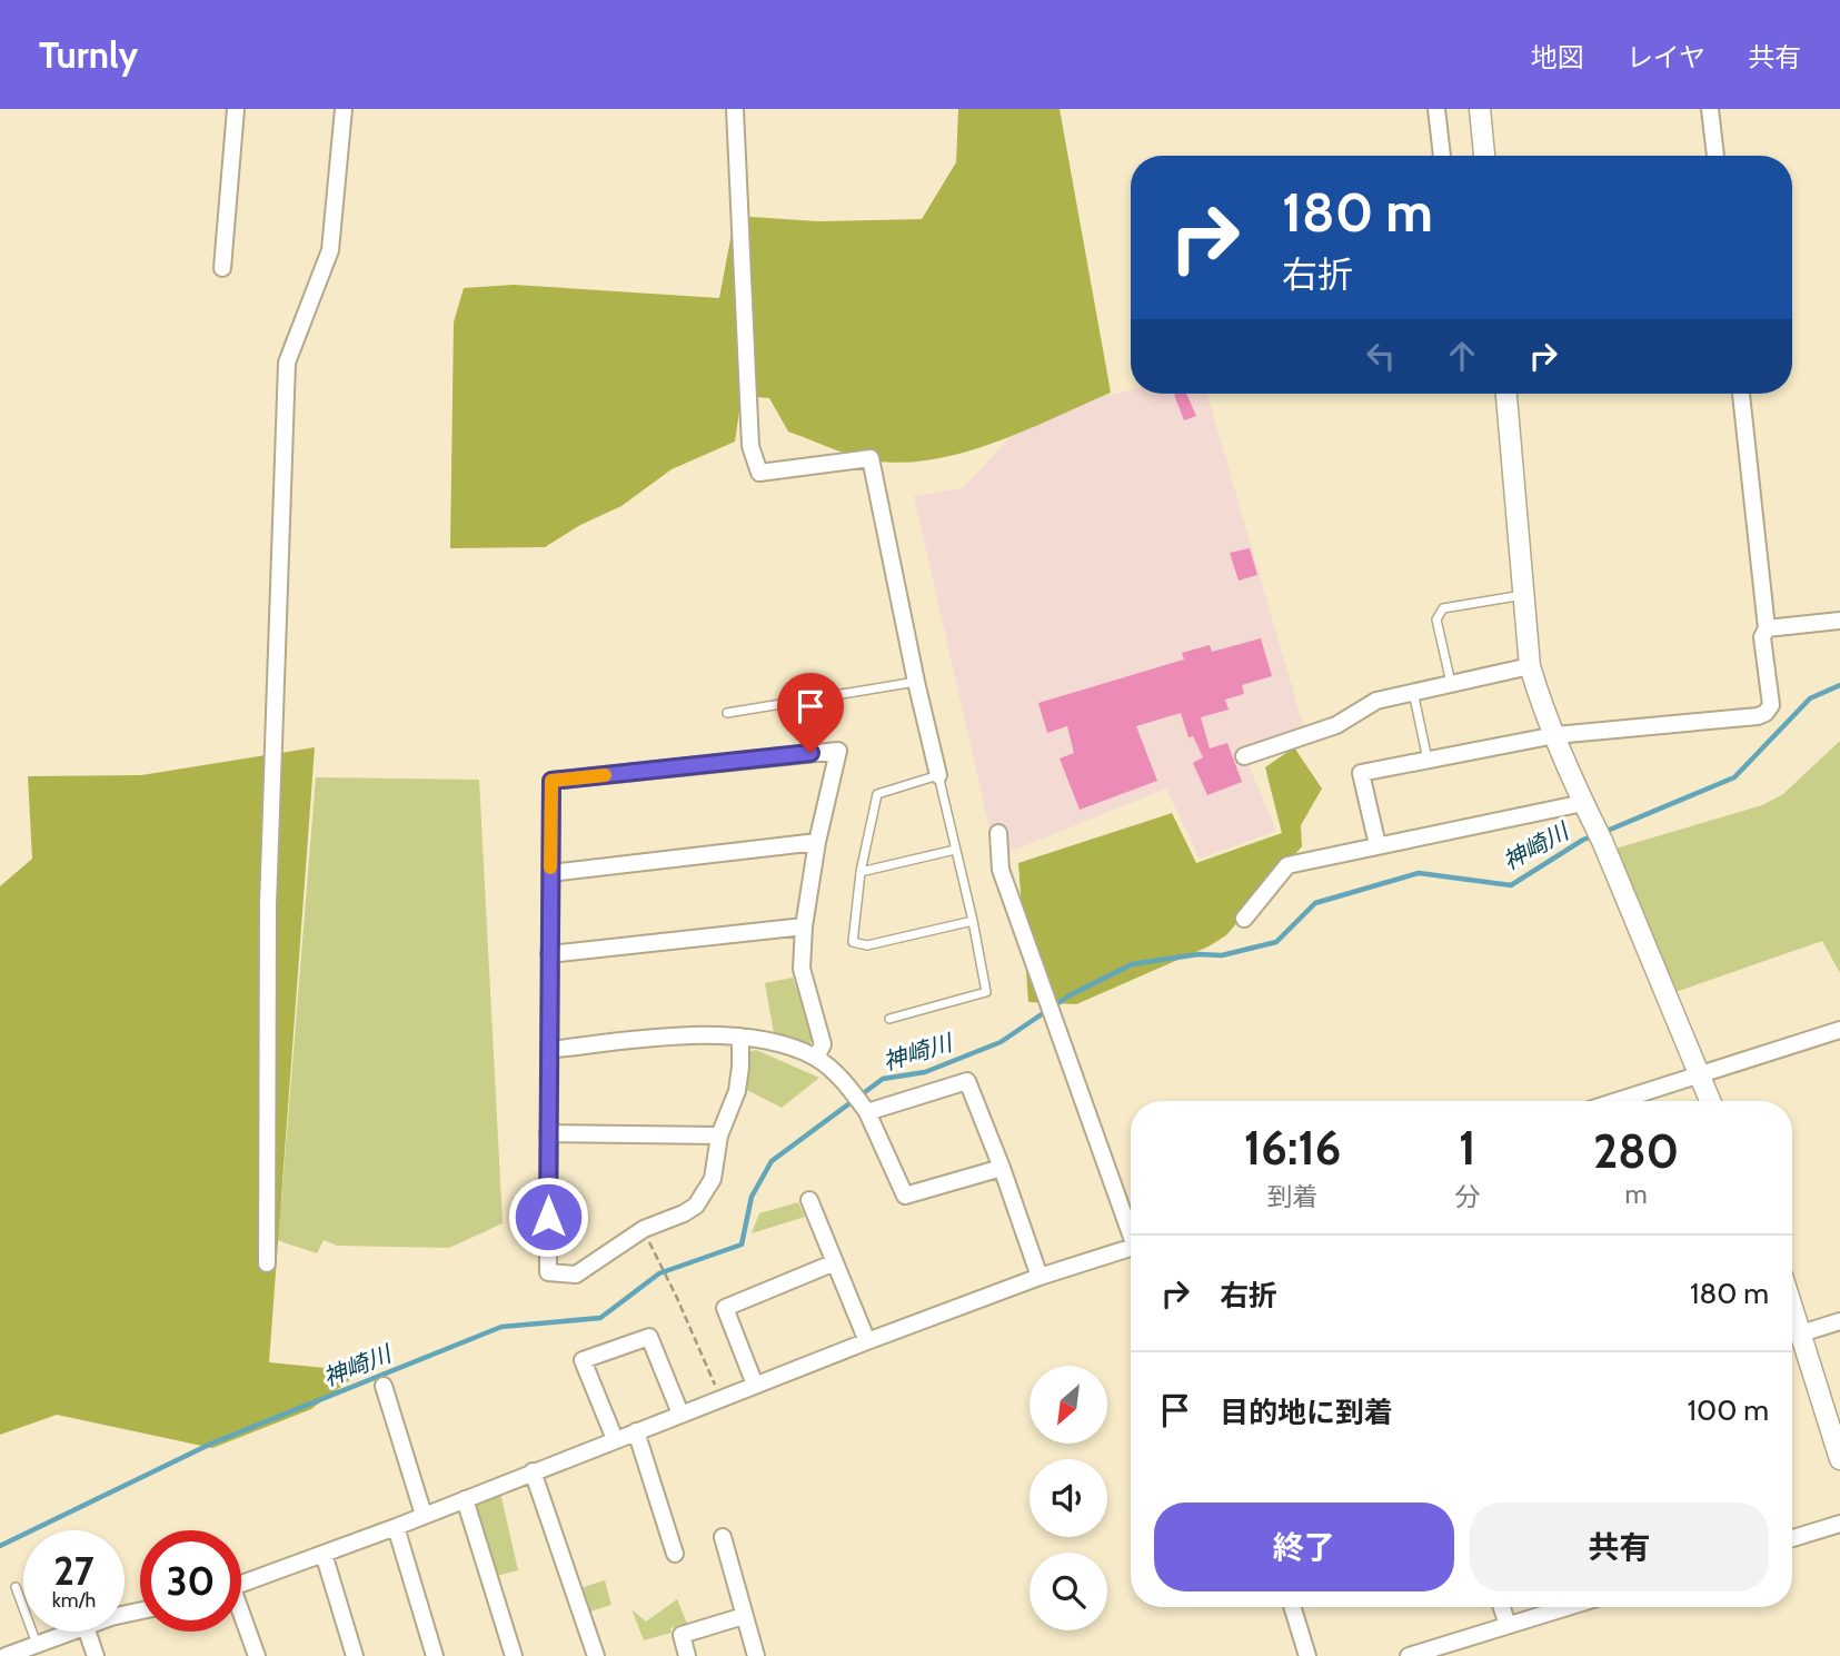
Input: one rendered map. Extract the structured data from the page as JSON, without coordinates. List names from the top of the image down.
{
  "water": ["神崎川"],
  "north": "bottom left",
  "page": {
    "header": "Turnly",
    "nav": ["地図", "レイヤ", "共有"],
    "turn": ["180 m", "右折"],
    "eta": [
      "16:16",
      "到着",
      "1",
      "分",
      "280",
      "m"
    ],
    "list": [
      {
        "name": "右折",
        "value": "180 m"
      },
      {
        "name": "目的地に到着",
        "value": "100 m"
      }
    ],
    "buttons": ["終了", "共有"],
    "speed": "27 km/h",
    "limit": "30"
  }
}
